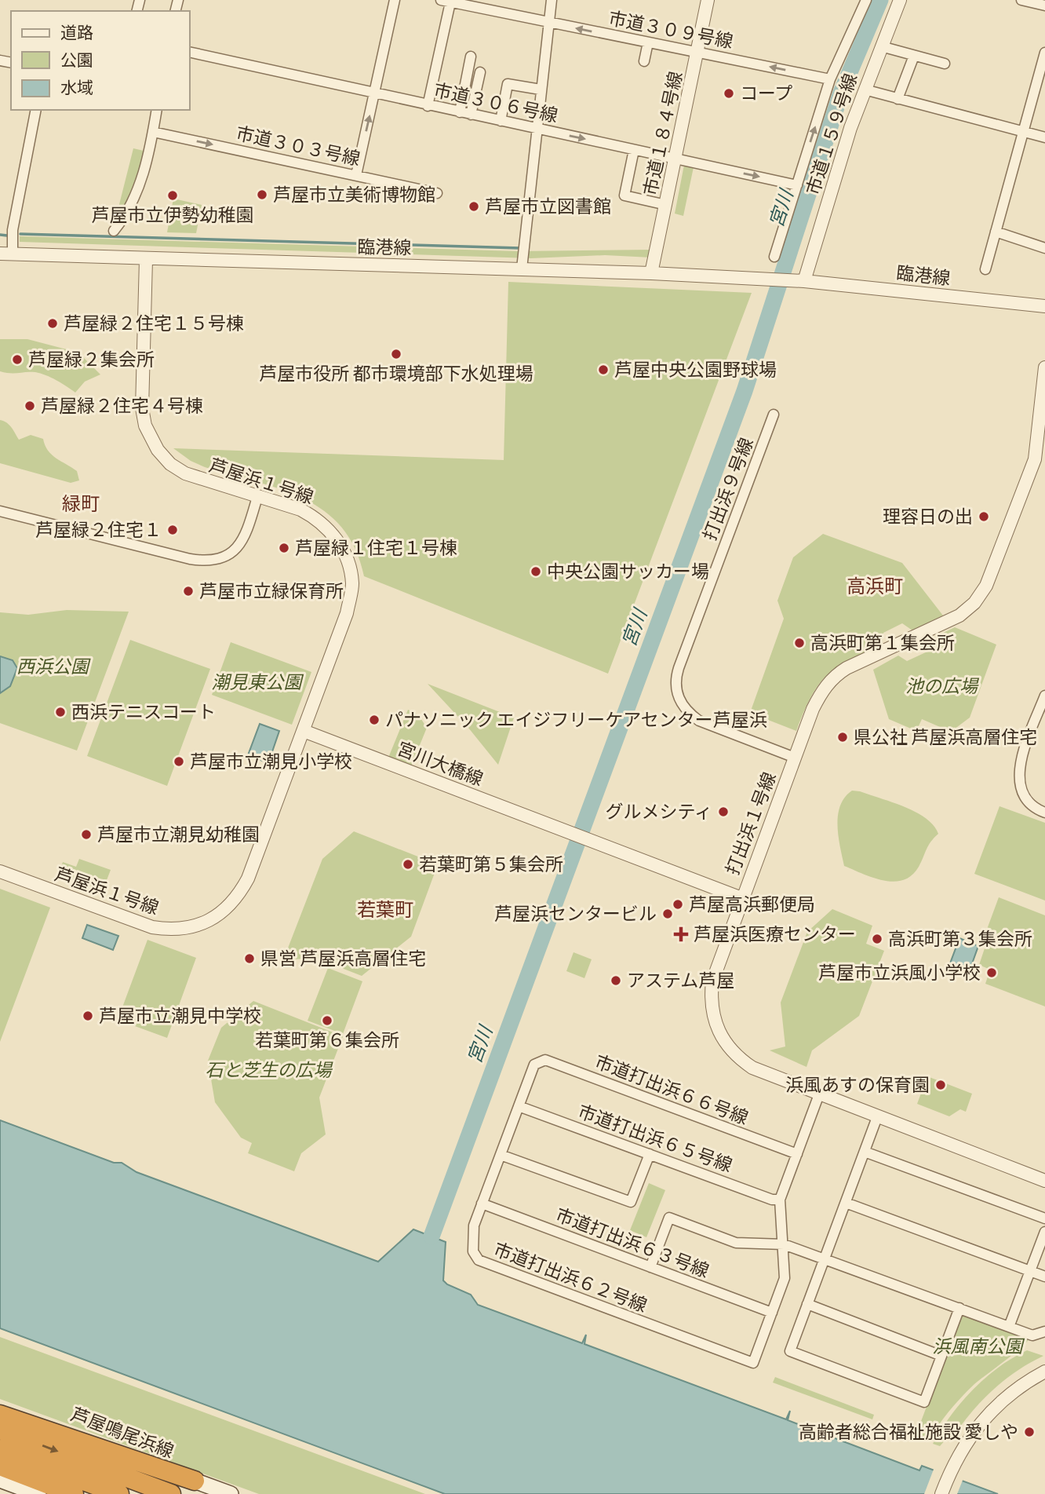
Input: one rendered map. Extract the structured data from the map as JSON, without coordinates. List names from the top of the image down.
{
  "streets": {
    "main road": ["芦屋鳴尾浜線"],
    "street": [
      "市道３０９号線",
      "市道３０６号線",
      "市道１８４号線",
      "市道１５９号線",
      "市道３０３号線",
      "臨港線",
      "芦屋浜１号線",
      "打出浜９号線",
      "宮川大橋線",
      "打出浜１号線",
      "市道打出浜６６号線",
      "市道打出浜６５号線",
      "市道打出浜６３号線",
      "市道打出浜６２号線"
    ]
  },
  "crossings": [
    ["市道３０９号線", "市道１８４号線"],
    ["市道３０６号線", "市道１８４号線"],
    ["市道１８４号線", "臨港線"],
    ["市道１５９号線", "臨港線"],
    ["臨港線", "芦屋浜１号線"],
    ["芦屋浜１号線", "宮川大橋線"],
    ["打出浜９号線", "打出浜１号線"],
    ["宮川大橋線", "打出浜１号線"],
    ["市道打出浜６６号線", "市道打出浜６２号線"],
    ["市道打出浜６５号線", "市道打出浜６２号線"],
    ["市道打出浜６３号線", "市道打出浜６２号線"]
  ],
  "one_way": ["市道３０９号線", "市道３０６号線", "市道３０３号線"],
  "districts": ["緑町", "高浜町", "若葉町"],
  "water": ["宮川"],
  "parks": [
    "西浜公園",
    "潮見東公園",
    "池の広場",
    "石と芝生の広場",
    "浜風南公園"
  ],
  "places": {
    "other": [
      "コープ",
      "芦屋市立美術博物館",
      "芦屋市立伊勢幼稚園",
      "芦屋市立図書館",
      "芦屋緑２住宅１５号棟",
      "芦屋市役所 都市環境部下水処理場",
      "芦屋緑２集会所",
      "芦屋中央公園野球場",
      "芦屋緑２住宅４号棟",
      "理容日の出",
      "芦屋緑２住宅１",
      "芦屋緑１住宅１号棟",
      "中央公園サッカー場",
      "芦屋市立緑保育所",
      "高浜町第１集会所",
      "西浜テニスコート",
      "パナソニック エイジフリーケアセンター芦屋浜",
      "県公社 芦屋浜高層住宅",
      "芦屋市立潮見小学校",
      "グルメシティ",
      "芦屋市立潮見幼稚園",
      "若葉町第５集会所",
      "芦屋高浜郵便局",
      "芦屋浜センタービル",
      "高浜町第３集会所",
      "県営 芦屋浜高層住宅",
      "芦屋市立浜風小学校",
      "アステム芦屋",
      "芦屋市立潮見中学校",
      "若葉町第６集会所",
      "浜風あすの保育園",
      "高齢者総合福祉施設 愛しや"
    ],
    "health": ["芦屋浜医療センター"]
  },
  "legend": ["道路", "公園", "水域"]
}
